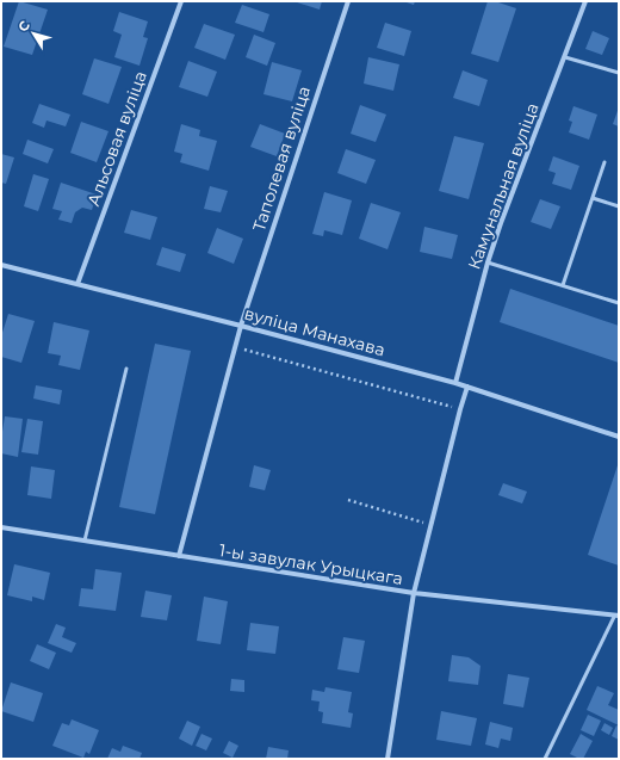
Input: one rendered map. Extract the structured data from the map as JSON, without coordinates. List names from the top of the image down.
{
  "streets": {
    "street": [
      "Альсовая вуліца",
      "Таполевая вуліца",
      "Камунальная вуліца",
      "вуліца Манахава",
      "1-ы завулак Урыцкага"
    ]
  },
  "crossings": [
    ["Альсовая вуліца", "вуліца Манахава"],
    ["Таполевая вуліца", "вуліца Манахава"],
    ["Таполевая вуліца", "1-ы завулак Урыцкага"],
    ["Камунальная вуліца", "вуліца Манахава"]
  ],
  "north": "top left"
}
